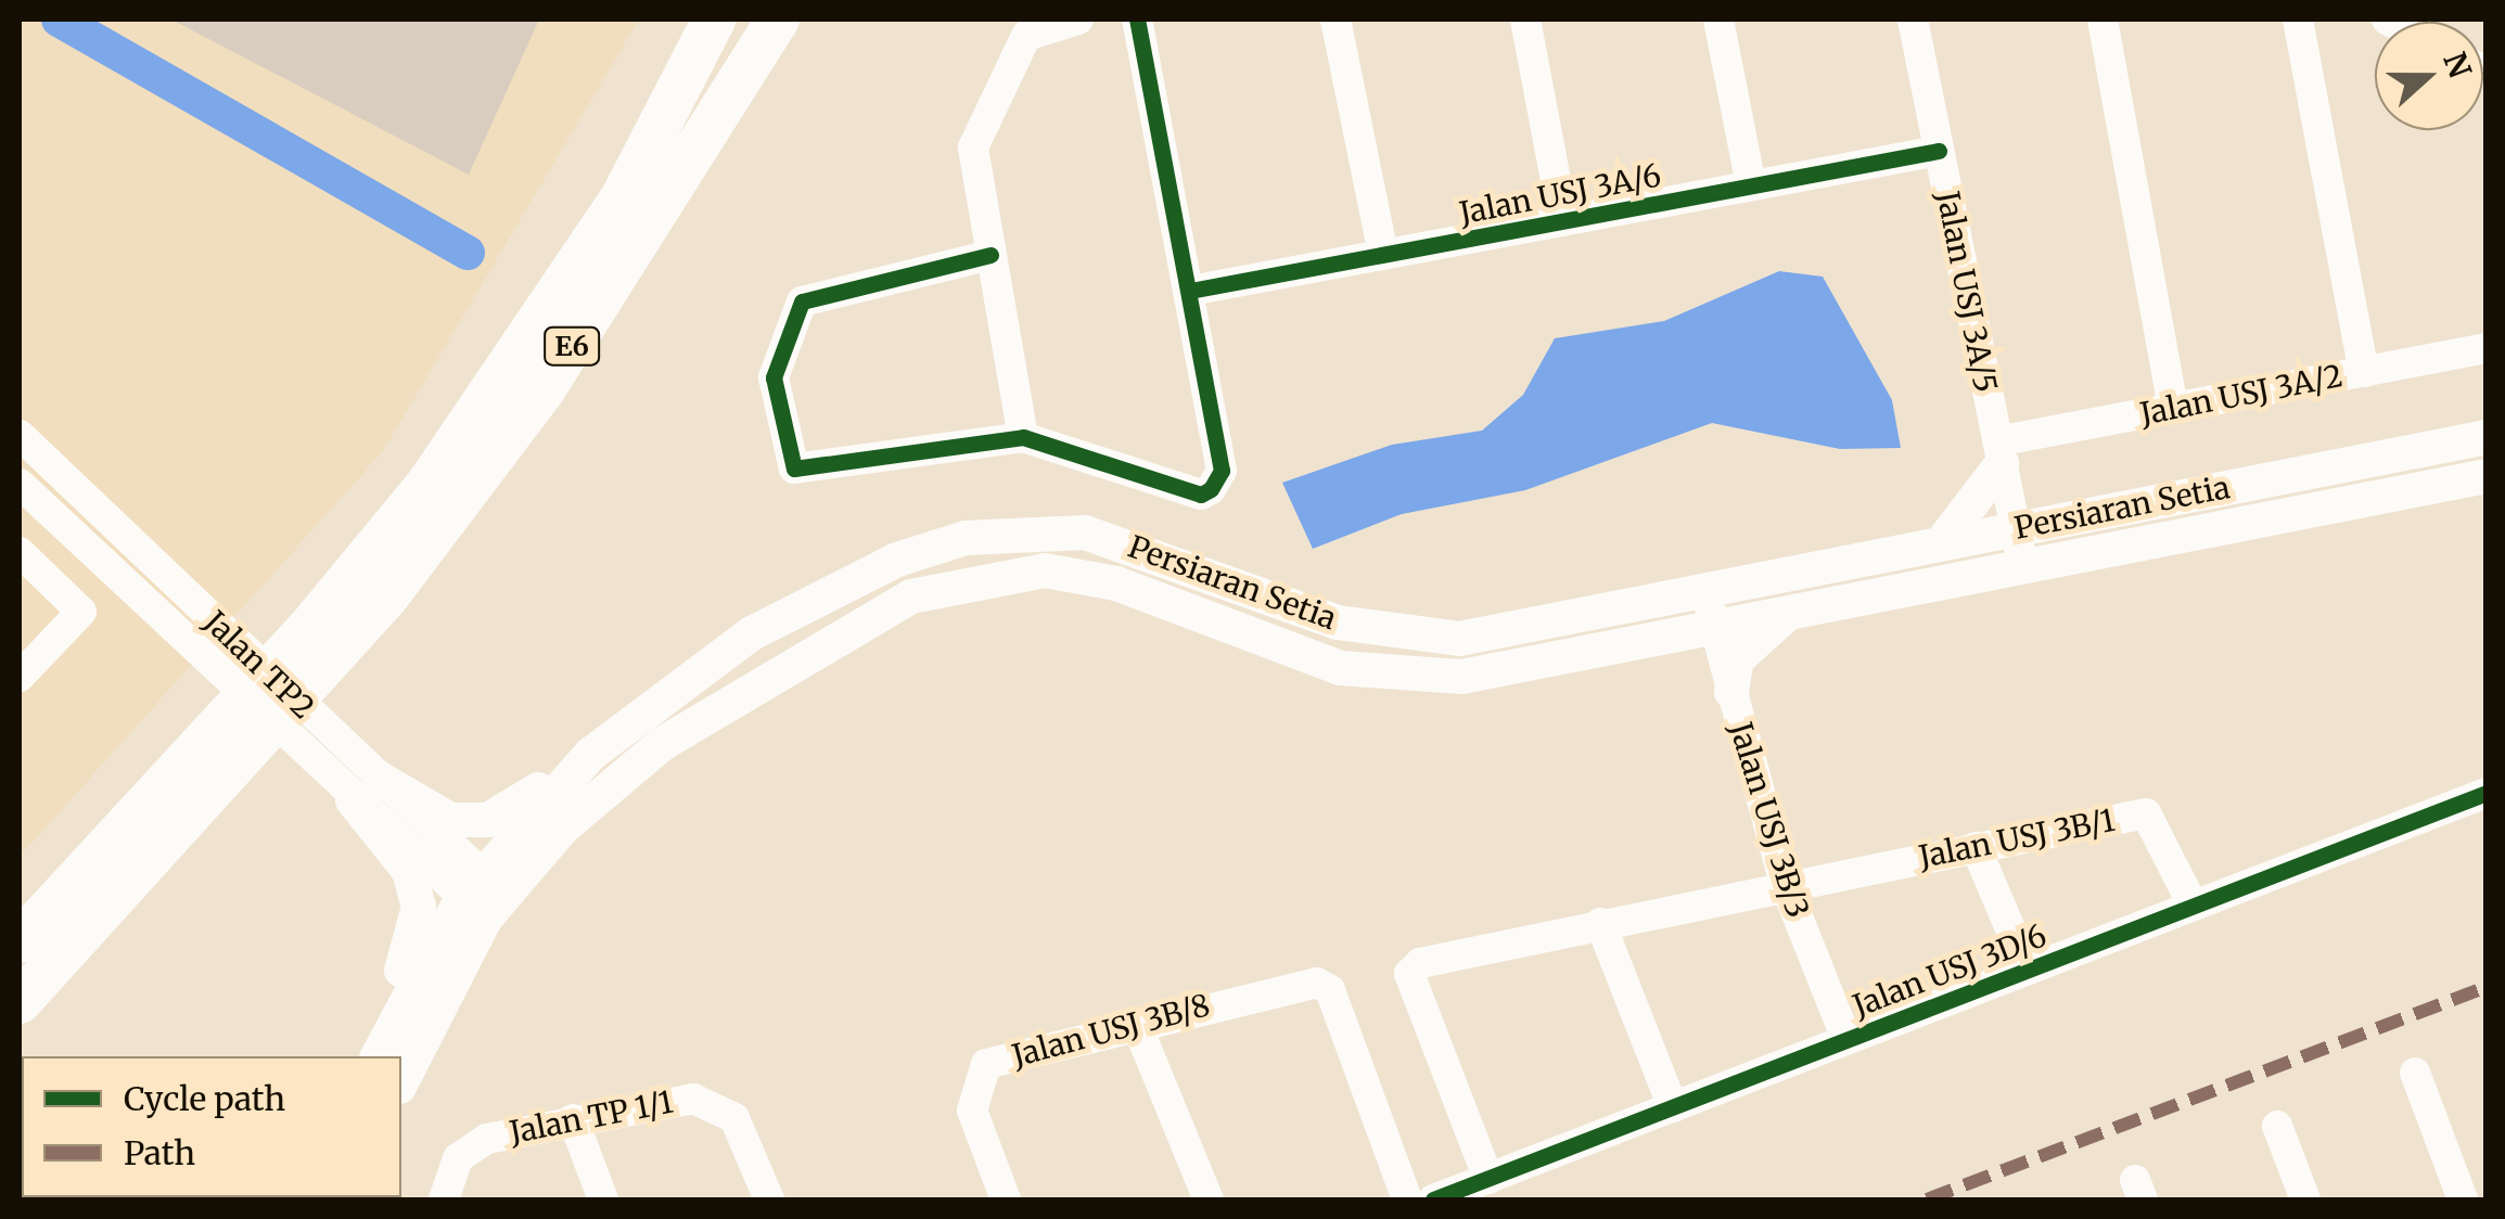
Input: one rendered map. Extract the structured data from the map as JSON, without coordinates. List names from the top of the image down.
{
  "streets": {
    "highway": ["E6"],
    "main road": ["Persiaran Setia"],
    "street": [
      "Jalan USJ 3A/6",
      "Jalan USJ 3A/5",
      "Jalan USJ 3A/2",
      "Jalan TP2",
      "Jalan USJ 3B/3",
      "Jalan USJ 3B/1",
      "Jalan USJ 3D/6",
      "Jalan USJ 3B/8",
      "Jalan TP 1/1"
    ]
  },
  "crossings": [
    ["Jalan USJ 3A/6", "Jalan USJ 3A/5"],
    ["Jalan USJ 3A/5", "Jalan USJ 3A/2"],
    ["Jalan USJ 3A/5", "Persiaran Setia"],
    ["Persiaran Setia", "Jalan TP2"],
    ["Persiaran Setia", "Jalan USJ 3B/3"],
    ["Jalan USJ 3B/3", "Jalan USJ 3B/1"],
    ["Jalan USJ 3B/3", "Jalan USJ 3D/6"],
    ["Jalan USJ 3B/1", "Jalan USJ 3D/6"]
  ],
  "legend": ["Cycle path", "Path"],
  "north": "right"
}
